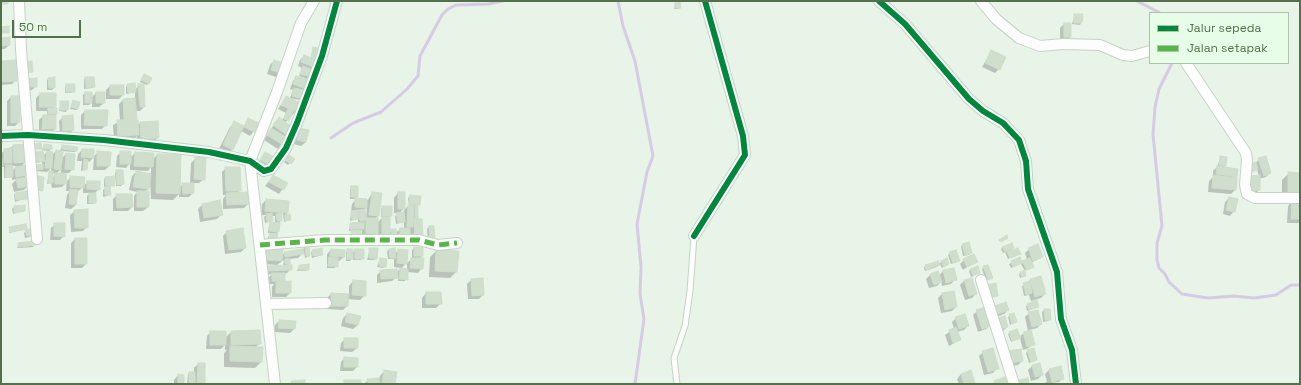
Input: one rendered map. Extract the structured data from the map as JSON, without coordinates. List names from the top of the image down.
{
  "legend": ["Jalur sepeda", "Jalan setapak"],
  "scale_bar": "50 m"
}
